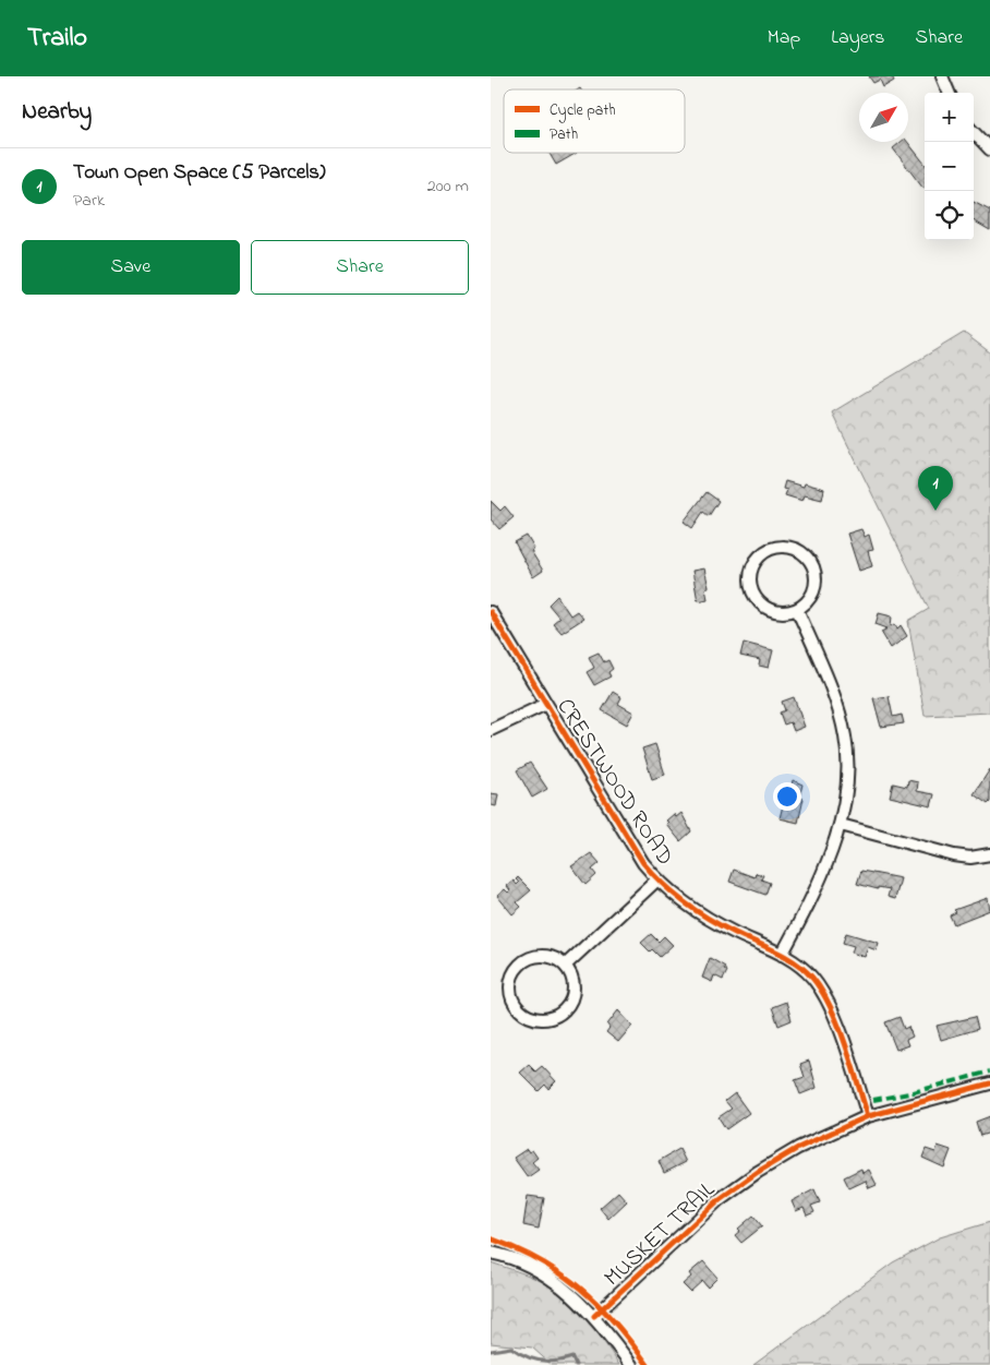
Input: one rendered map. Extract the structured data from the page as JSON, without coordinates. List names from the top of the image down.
{
  "streets": {
    "street": ["CRESTWOOD ROAD", "MUSKET TRAIL"]
  },
  "crossings": [
    ["CRESTWOOD ROAD", "MUSKET TRAIL"]
  ],
  "legend": ["Cycle path", "Path"],
  "north": "top right",
  "page": {
    "header": "Trailo",
    "nav": ["Map", "Layers", "Share"],
    "heading": "Nearby",
    "map_buttons": ["+", "−"],
    "list": [
      {
        "mark": "1",
        "name": "Town Open Space (5 Parcels)",
        "note": "Park",
        "value": "200 m"
      }
    ],
    "buttons": ["Save", "Share"],
    "pins": "1"
  }
}
